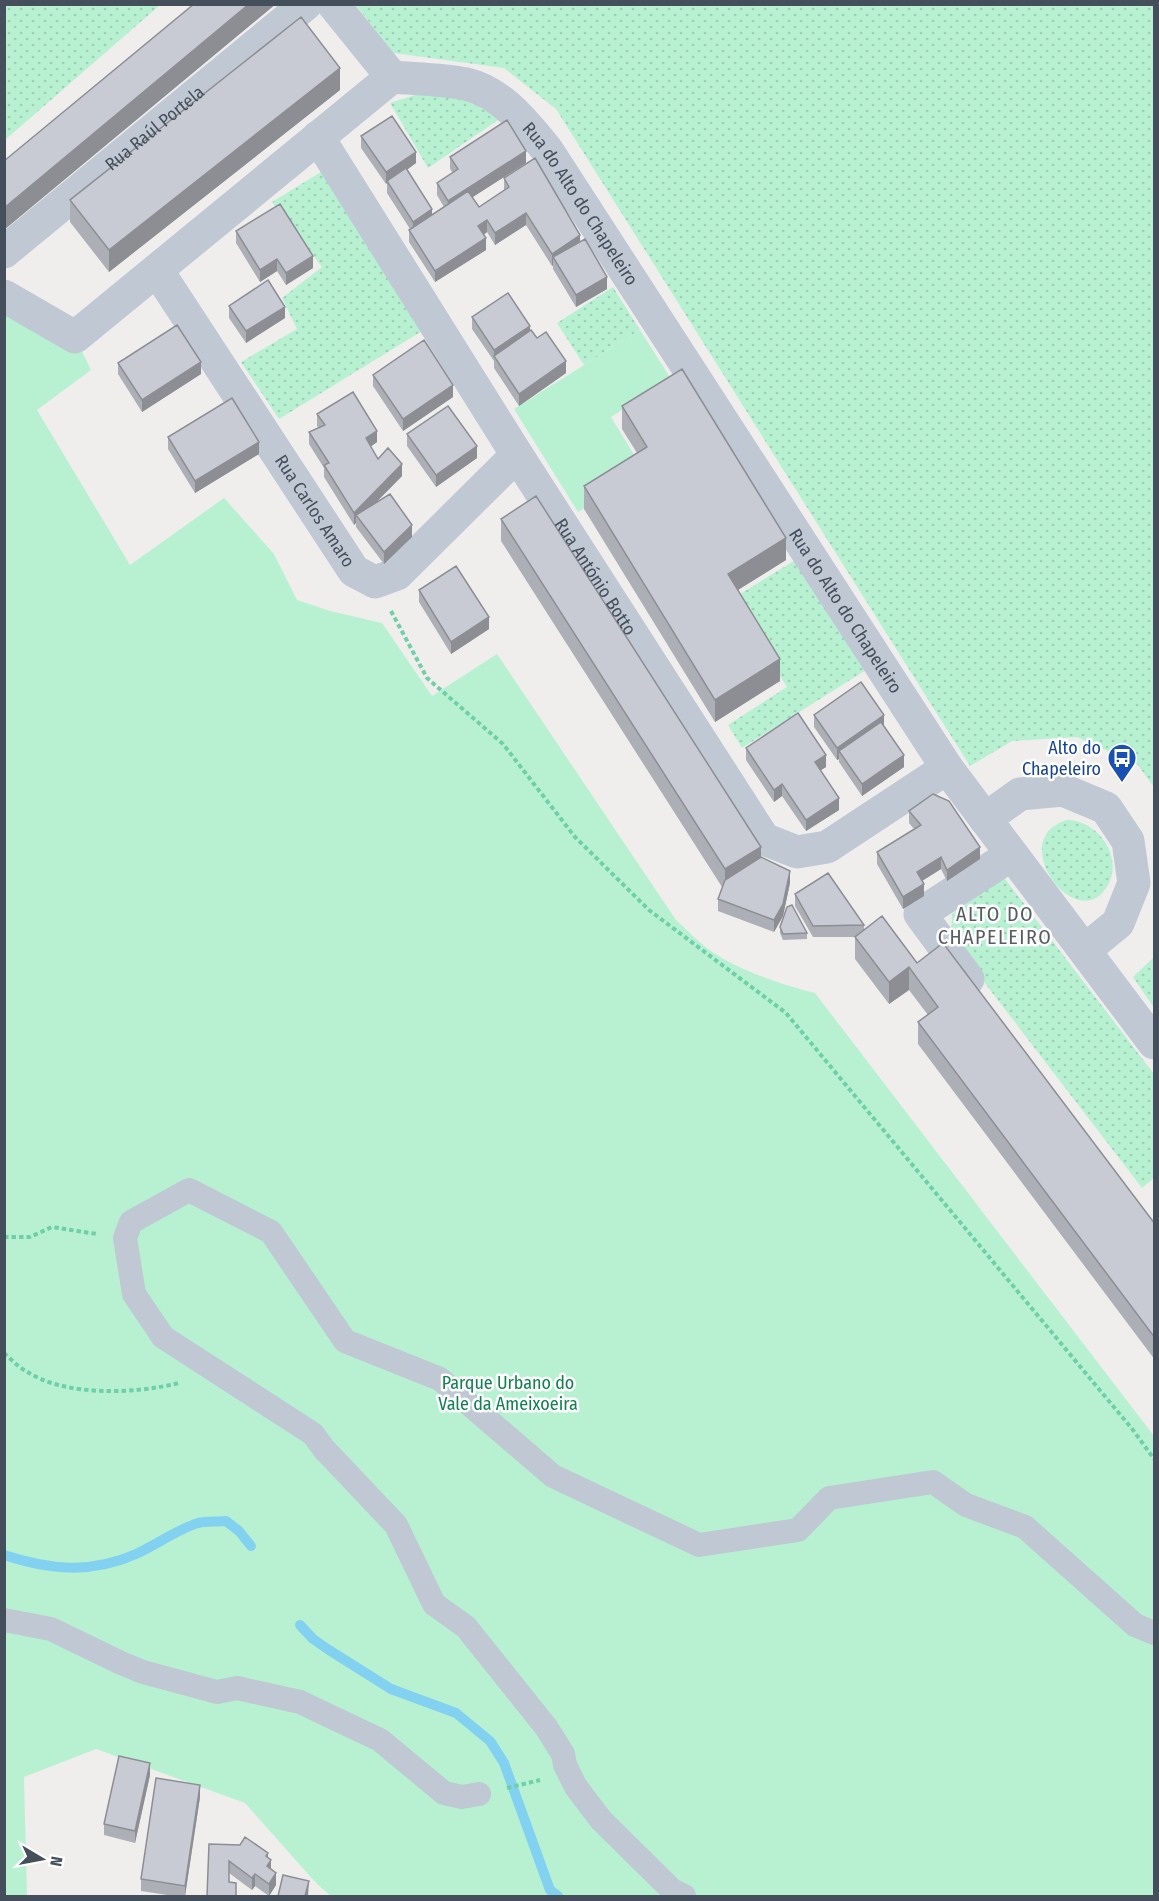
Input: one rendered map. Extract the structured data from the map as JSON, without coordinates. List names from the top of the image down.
{
  "streets": {
    "street": [
      "Rua Raúl Portela",
      "Rua do Alto do Chapeleiro",
      "Rua Carlos Amaro",
      "Rua António Botto"
    ]
  },
  "crossings": [
    ["Rua do Alto do Chapeleiro", "Rua António Botto"]
  ],
  "districts": ["ALTO DO CHAPELEIRO"],
  "parks": ["Parque Urbano do Vale da Ameixoeira"],
  "places": {
    "bus stop": ["Alto do Chapeleiro"]
  },
  "north": "right"
}
